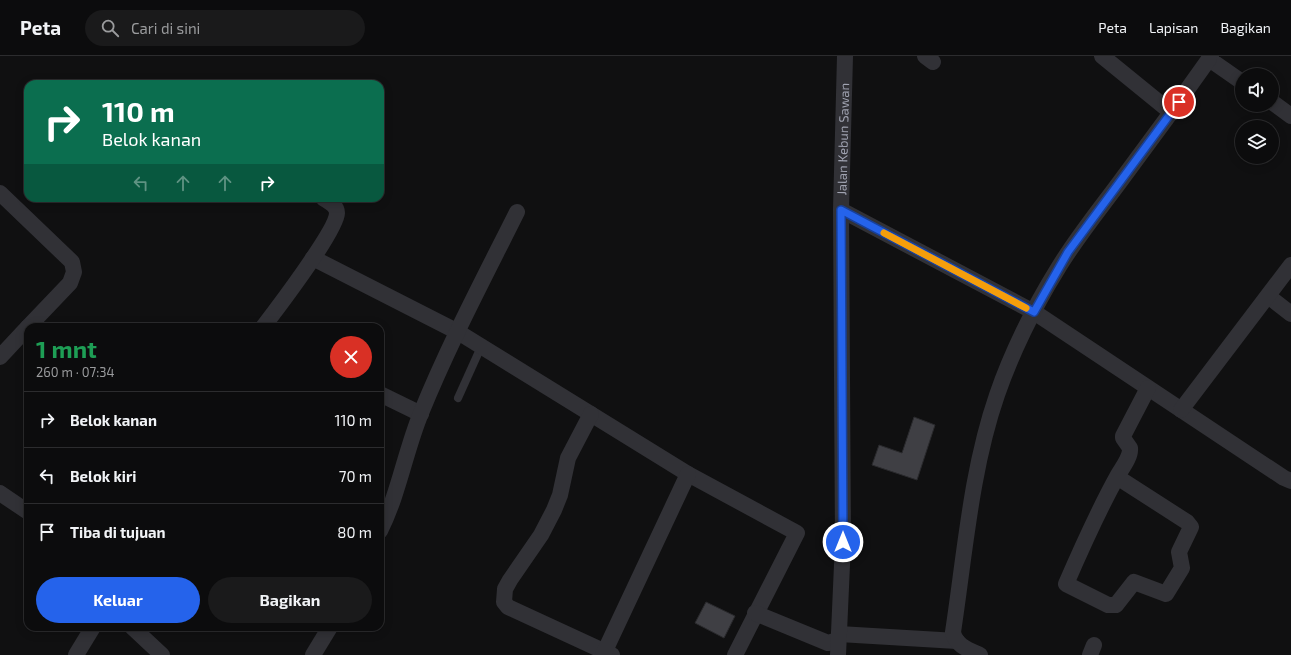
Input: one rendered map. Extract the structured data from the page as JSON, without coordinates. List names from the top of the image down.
{
  "streets": {
    "street": ["Jalan Kebun Sawan"]
  },
  "page": {
    "header": "Peta",
    "search": "Cari di sini",
    "nav": ["Peta", "Lapisan", "Bagikan"],
    "turn": ["110 m", "Belok kanan"],
    "heading": ["1 mnt", "260 m · 07:34"],
    "list": [
      {
        "name": "Belok kanan",
        "value": "110 m"
      },
      {
        "name": "Belok kiri",
        "value": "70 m"
      },
      {
        "name": "Tiba di tujuan",
        "value": "80 m"
      }
    ],
    "buttons": ["Keluar", "Bagikan"]
  }
}
